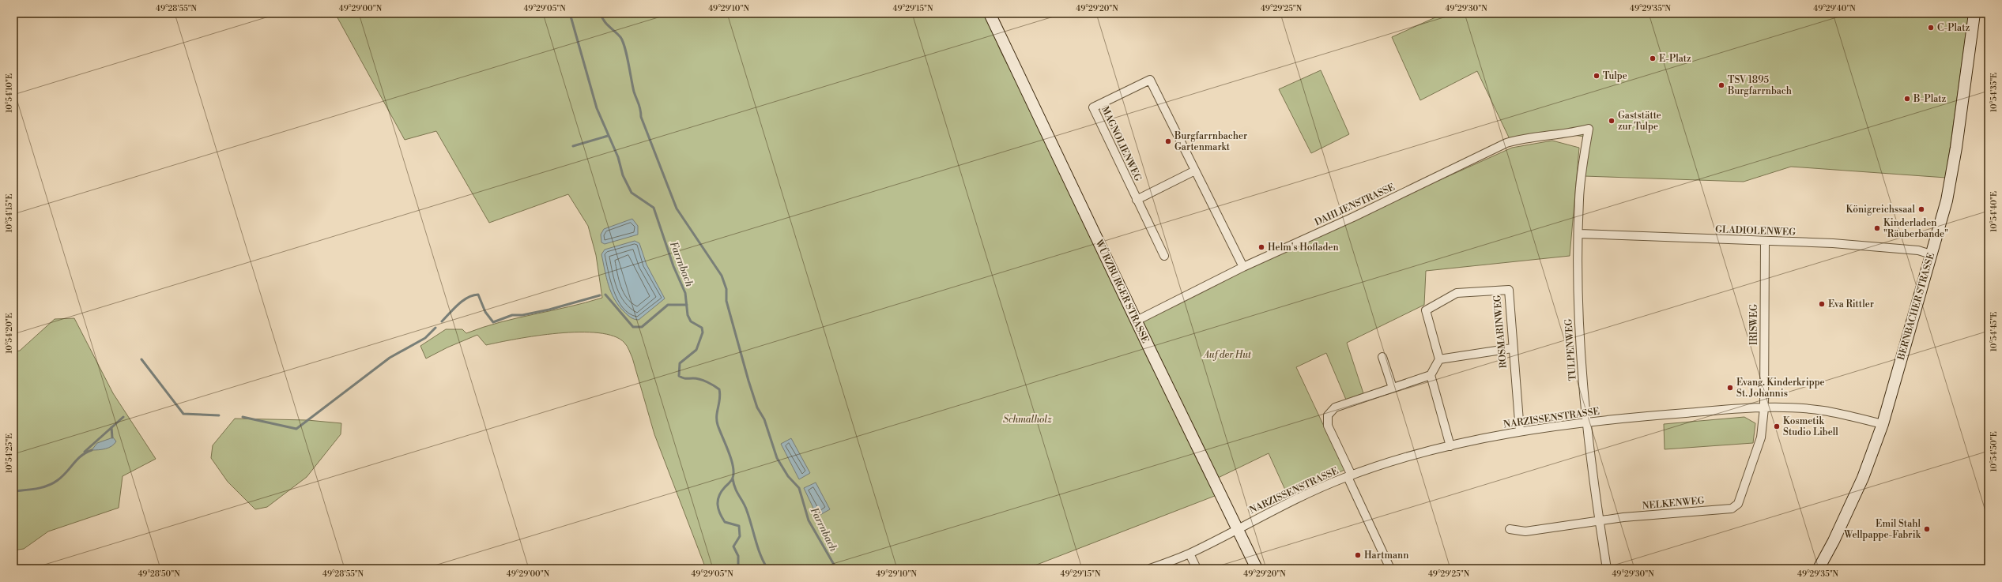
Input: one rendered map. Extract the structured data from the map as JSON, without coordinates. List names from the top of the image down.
{
  "streets": {
    "street": [
      "MAGNOLIENWEG",
      "DAHLIENSTRASSE",
      "GLADIOLENWEG",
      "WÜRZBURGER STRASSE",
      "BERNBACHER STRASSE",
      "IRISWEG",
      "ROSMARINWEG",
      "TULPENWEG",
      "NARZISSENSTRASSE",
      "NELKENWEG"
    ]
  },
  "crossings": [
    ["MAGNOLIENWEG", "DAHLIENSTRASSE"],
    ["DAHLIENSTRASSE", "WÜRZBURGER STRASSE"],
    ["DAHLIENSTRASSE", "TULPENWEG"],
    ["GLADIOLENWEG", "BERNBACHER STRASSE"],
    ["GLADIOLENWEG", "IRISWEG"],
    ["GLADIOLENWEG", "TULPENWEG"],
    ["WÜRZBURGER STRASSE", "NARZISSENSTRASSE"],
    ["BERNBACHER STRASSE", "NARZISSENSTRASSE"],
    ["IRISWEG", "NARZISSENSTRASSE"],
    ["IRISWEG", "NELKENWEG"],
    ["ROSMARINWEG", "NARZISSENSTRASSE"],
    ["TULPENWEG", "NARZISSENSTRASSE"],
    ["TULPENWEG", "NELKENWEG"],
    ["NARZISSENSTRASSE", "NELKENWEG"]
  ],
  "water": ["Farrnbach"],
  "parks": ["Auf der Hut", "Schmalholz"],
  "places": [
    "C-Platz",
    "E-Platz",
    "Tulpe",
    "TSV 1895 Burgfarrnbach",
    "B-Platz",
    "Gaststätte zur Tulpe",
    "Burgfarrnbacher Gartenmarkt",
    "Königreichssaal",
    "Kinderladen \"Räuberbande\"",
    "Helm's Hofladen",
    "Eva Rittler",
    "Evang. Kinderkrippe St. Johannis",
    "Kosmetik Studio Libell",
    "Emil Stahl Wellpappe-Fabrik",
    "Hartmann"
  ],
  "coordinates": [
    "49°28'55\"N",
    "49°29'00\"N",
    "49°29'05\"N",
    "49°29'10\"N",
    "49°29'15\"N",
    "49°29'20\"N",
    "49°29'25\"N",
    "49°29'30\"N",
    "49°29'35\"N",
    "49°29'40\"N",
    "10°54'35\"E",
    "10°54'10\"E",
    "10°54'40\"E",
    "10°54'15\"E",
    "10°54'45\"E",
    "10°54'20\"E",
    "10°54'50\"E",
    "10°54'25\"E",
    "49°28'50\"N"
  ]
}
